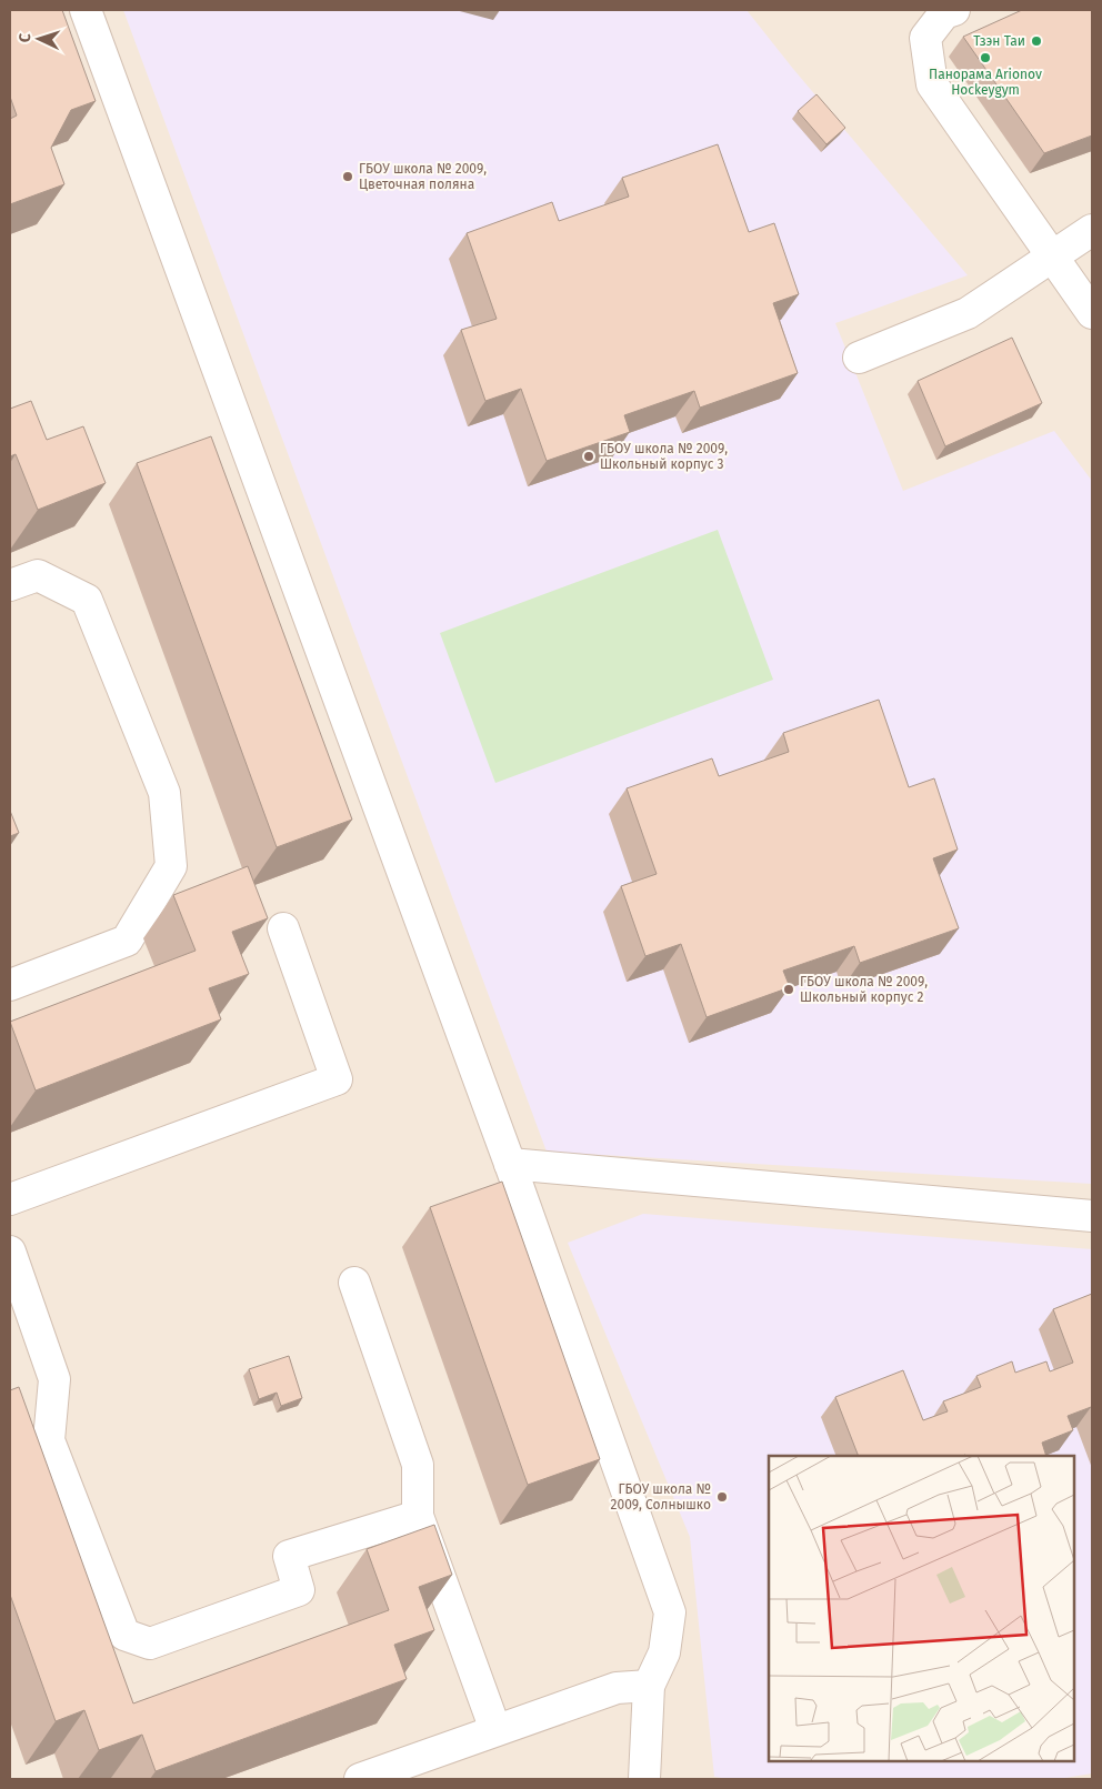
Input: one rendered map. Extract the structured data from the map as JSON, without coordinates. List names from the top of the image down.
{
  "places": [
    "Тзэн Таи",
    "Панорама Arionov Hockeygym",
    "ГБОУ школа № 2009, Цветочная поляна",
    "ГБОУ школа № 2009, Школьный корпус 3",
    "ГБОУ школа № 2009, Школьный корпус 2",
    "ГБОУ школа № 2009, Солнышко"
  ],
  "north": "left"
}
